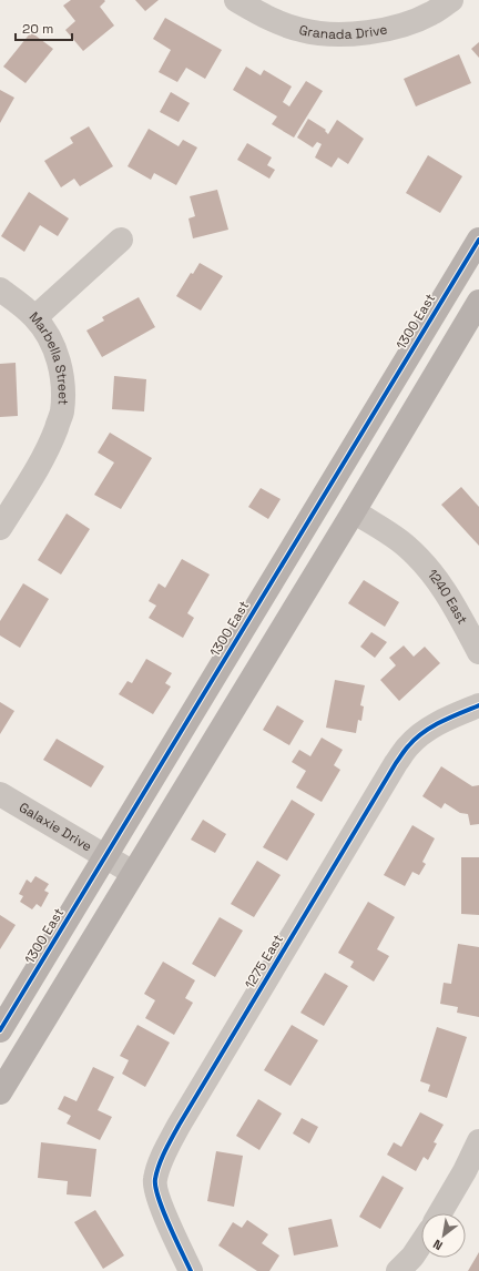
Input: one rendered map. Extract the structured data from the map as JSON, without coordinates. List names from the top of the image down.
{
  "streets": {
    "main road": ["1300 East"],
    "street": [
      "Granada Drive",
      "Marbella Street",
      "1240 East",
      "Galaxie Drive",
      "1275 East"
    ]
  },
  "crossings": [
    ["1300 East", "Galaxie Drive"]
  ],
  "scale_bar": "20 m",
  "north": "bottom left"
}
